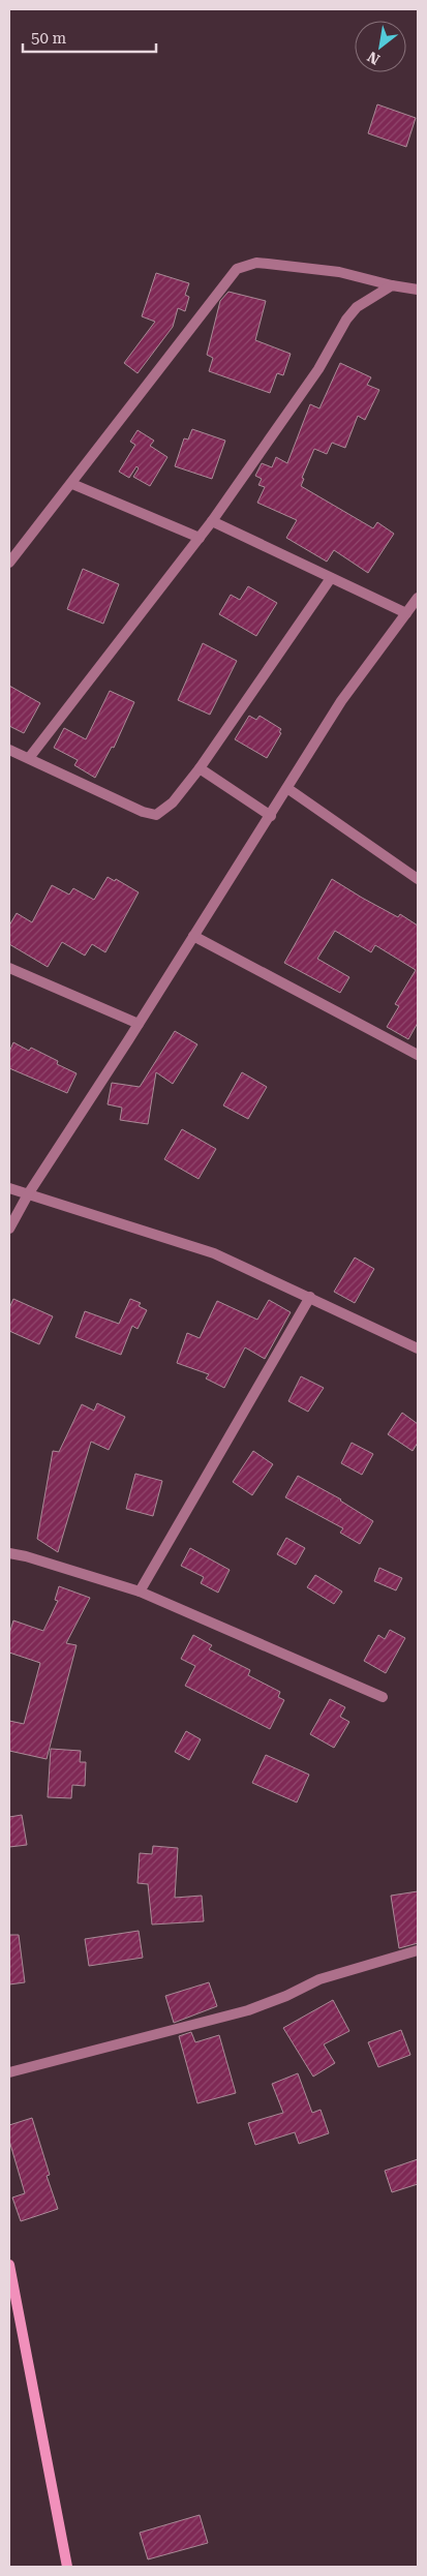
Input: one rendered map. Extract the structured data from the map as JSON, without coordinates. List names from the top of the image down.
{
  "scale_bar": "50 m",
  "north": "bottom left"
}
